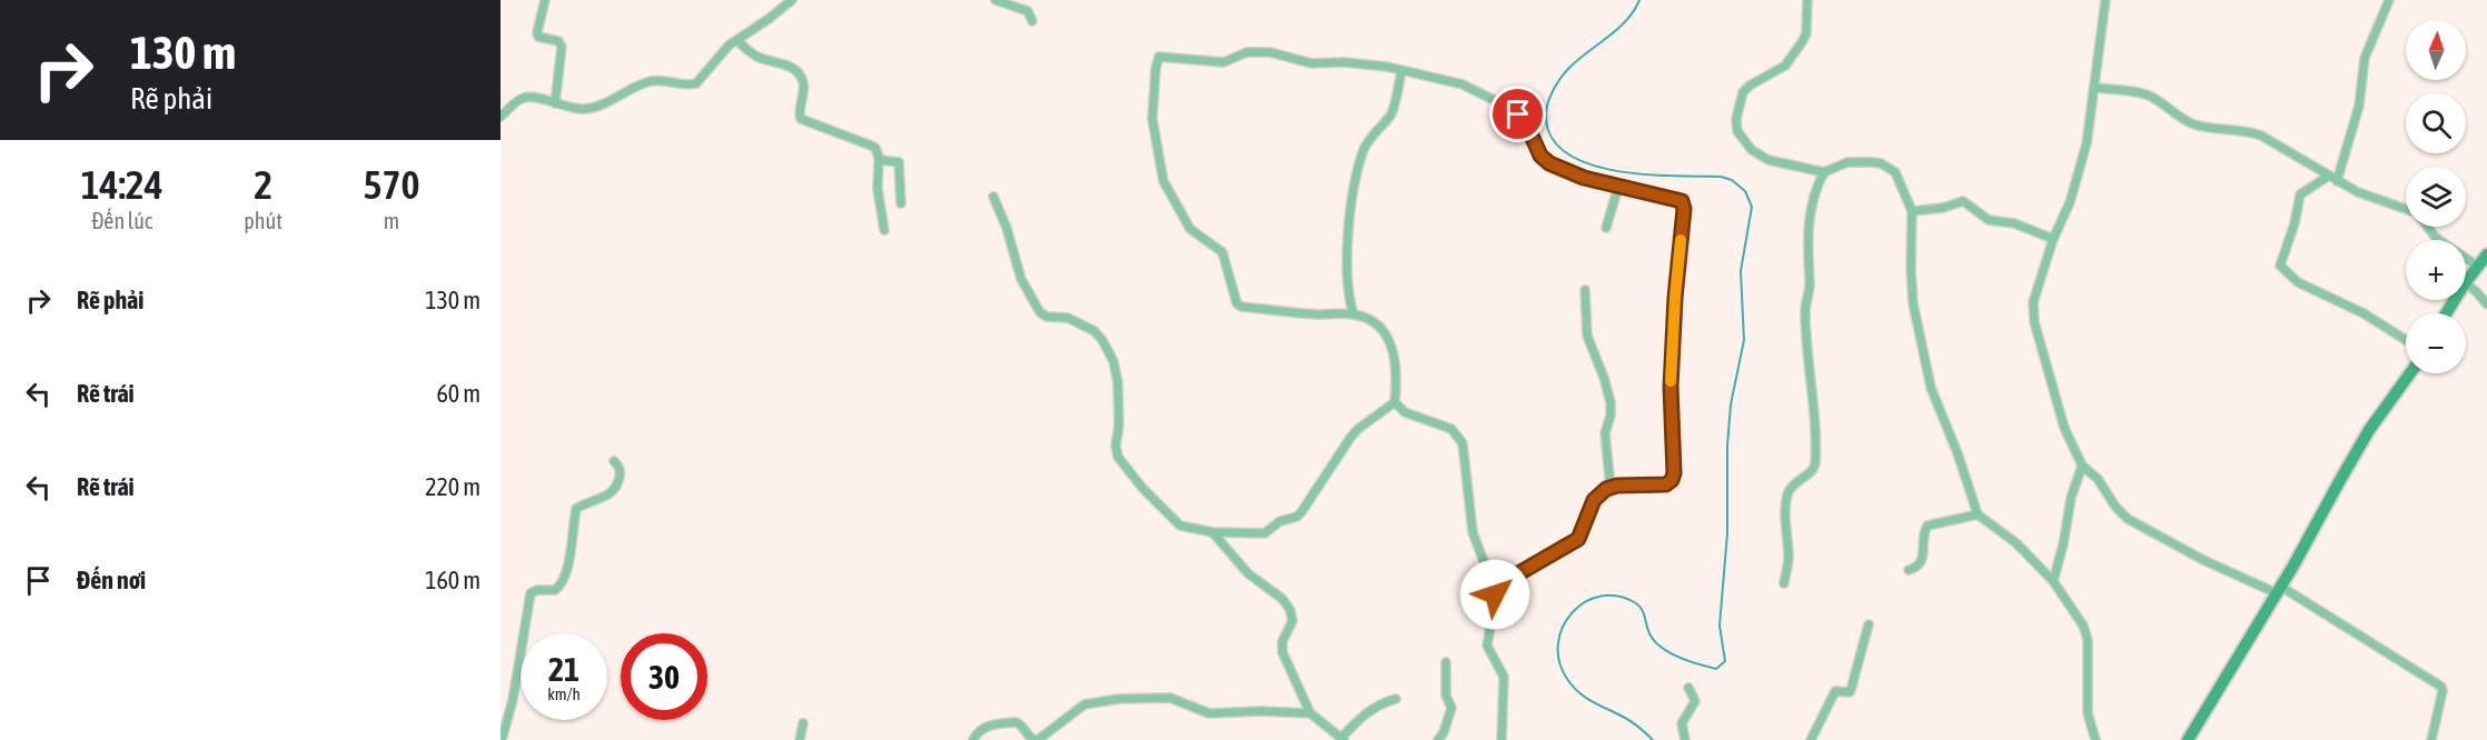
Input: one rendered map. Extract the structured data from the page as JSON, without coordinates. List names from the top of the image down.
{
  "north": "top",
  "page": {
    "turn": ["130 m", "Rẽ phải"],
    "map_buttons": ["+", "−"],
    "eta": [
      "14:24",
      "Đến lúc",
      "2",
      "phút",
      "570",
      "m"
    ],
    "list": [
      {
        "name": "Rẽ phải",
        "value": "130 m"
      },
      {
        "name": "Rẽ trái",
        "value": "60 m"
      },
      {
        "name": "Rẽ trái",
        "value": "220 m"
      },
      {
        "name": "Đến nơi",
        "value": "160 m"
      }
    ],
    "speed": "21 km/h",
    "limit": "30"
  }
}
